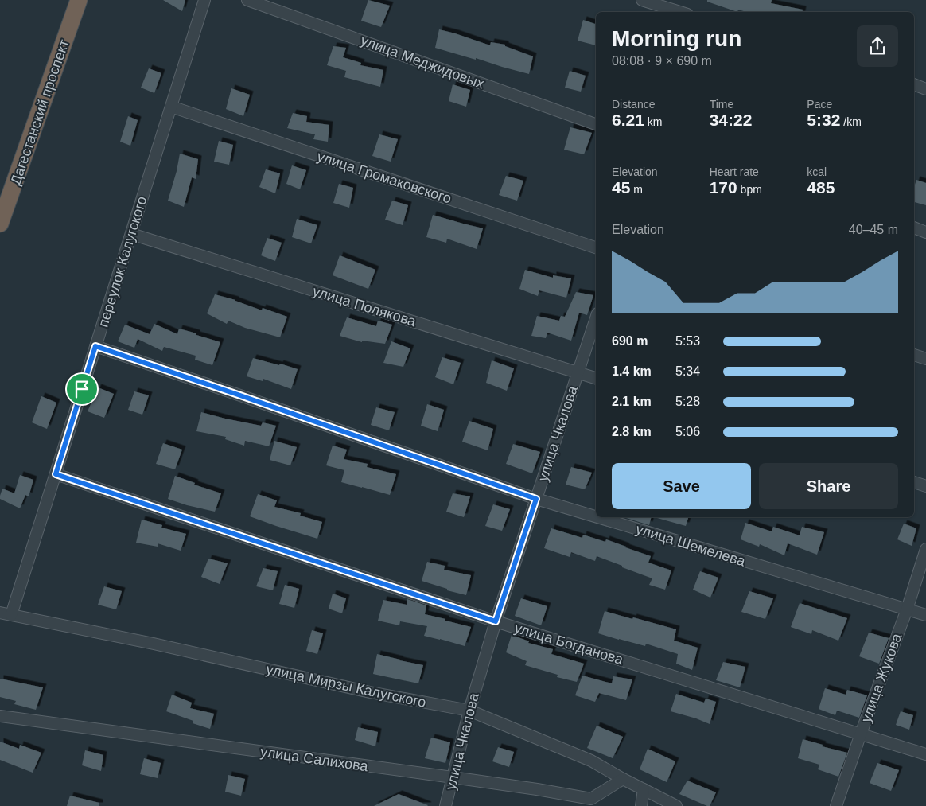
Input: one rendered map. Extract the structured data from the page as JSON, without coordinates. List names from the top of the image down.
{
  "streets": {
    "highway": ["Дагестанский проспект"],
    "street": [
      "улица Меджидовых",
      "улица Громаковского",
      "переулок Калугского",
      "улица Полякова",
      "улица Чкалова",
      "улица Шемелева",
      "улица Богданова",
      "улица Жукова",
      "улица Мирзы Калугского",
      "улица Салихова"
    ]
  },
  "crossings": [
    ["улица Громаковского", "переулок Калугского"],
    ["переулок Калугского", "улица Полякова"],
    ["переулок Калугского", "улица Шемелева"],
    ["переулок Калугского", "улица Богданова"],
    ["переулок Калугского", "улица Мирзы Калугского"],
    ["улица Полякова", "улица Чкалова"],
    ["улица Чкалова", "улица Шемелева"],
    ["улица Чкалова", "улица Богданова"],
    ["улица Чкалова", "улица Мирзы Калугского"],
    ["улица Чкалова", "улица Салихова"],
    ["улица Шемелева", "улица Жукова"],
    ["улица Богданова", "улица Жукова"],
    ["улица Мирзы Калугского", "улица Салихова"]
  ],
  "page": {
    "heading": ["Morning run", "08:08 · 9 × 690 m"],
    "stats": [
      ["Distance", "6.21 km"],
      ["Time", "34:22"],
      ["Pace", "5:32 /km"],
      ["Elevation", "45 m"],
      ["Heart rate", "170 bpm"],
      ["kcal", "485"]
    ],
    "chart": ["Elevation", "40–45 m"],
    "list": [
      {
        "name": "690 m",
        "note": "5:53"
      },
      {
        "name": "1.4 km",
        "note": "5:34"
      },
      {
        "name": "2.1 km",
        "note": "5:28"
      },
      {
        "name": "2.8 km",
        "note": "5:06"
      }
    ],
    "buttons": ["Save", "Share"]
  }
}
